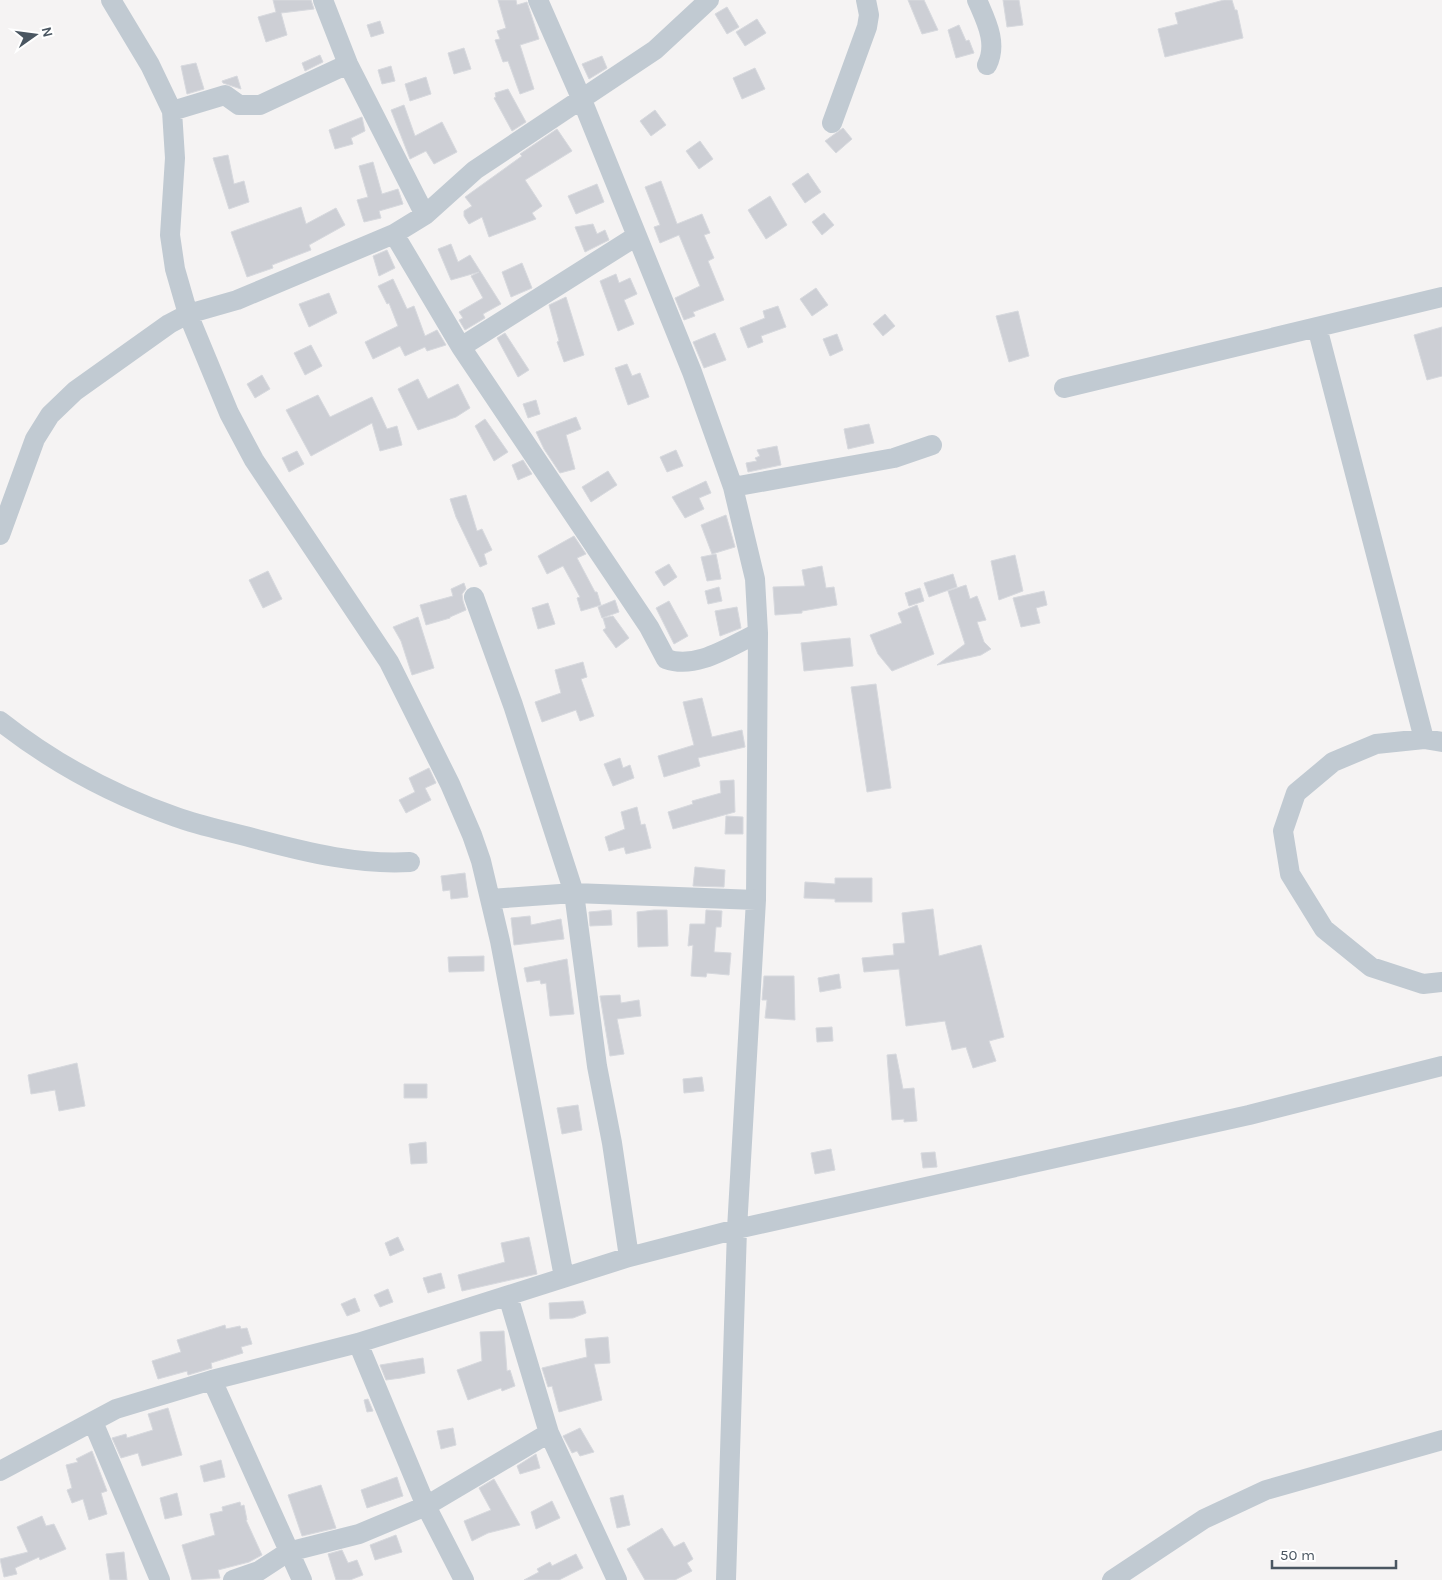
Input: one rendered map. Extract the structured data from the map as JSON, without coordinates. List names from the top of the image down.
{
  "scale_bar": "50 m",
  "north": "right"
}
